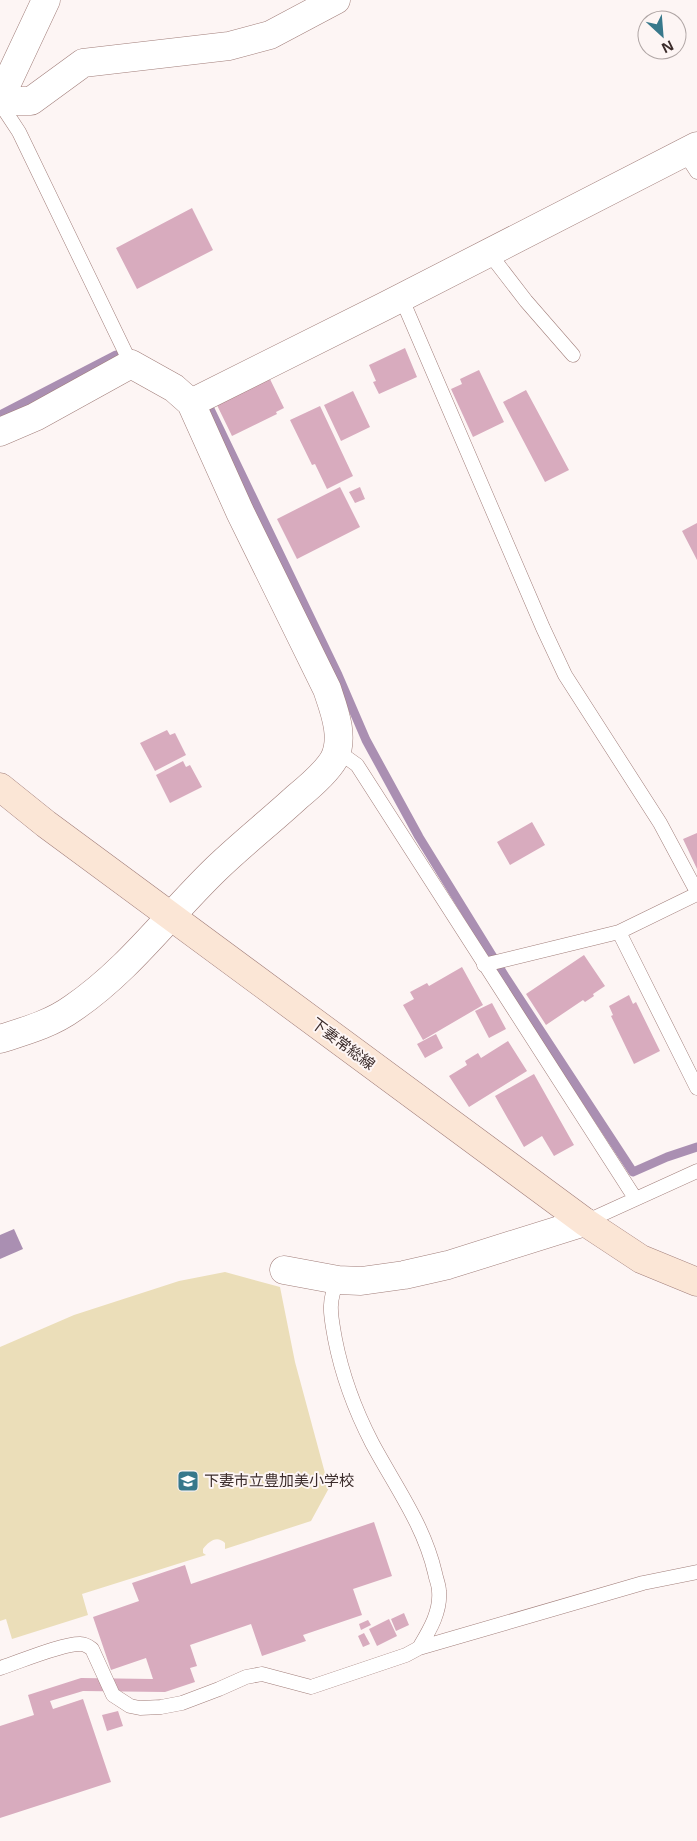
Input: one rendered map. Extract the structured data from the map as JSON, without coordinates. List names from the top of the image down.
{
  "streets": {
    "main road": ["下妻常総線"]
  },
  "places": {
    "school or university": ["下妻市立豊加美小学校"]
  },
  "north": "bottom right"
}
